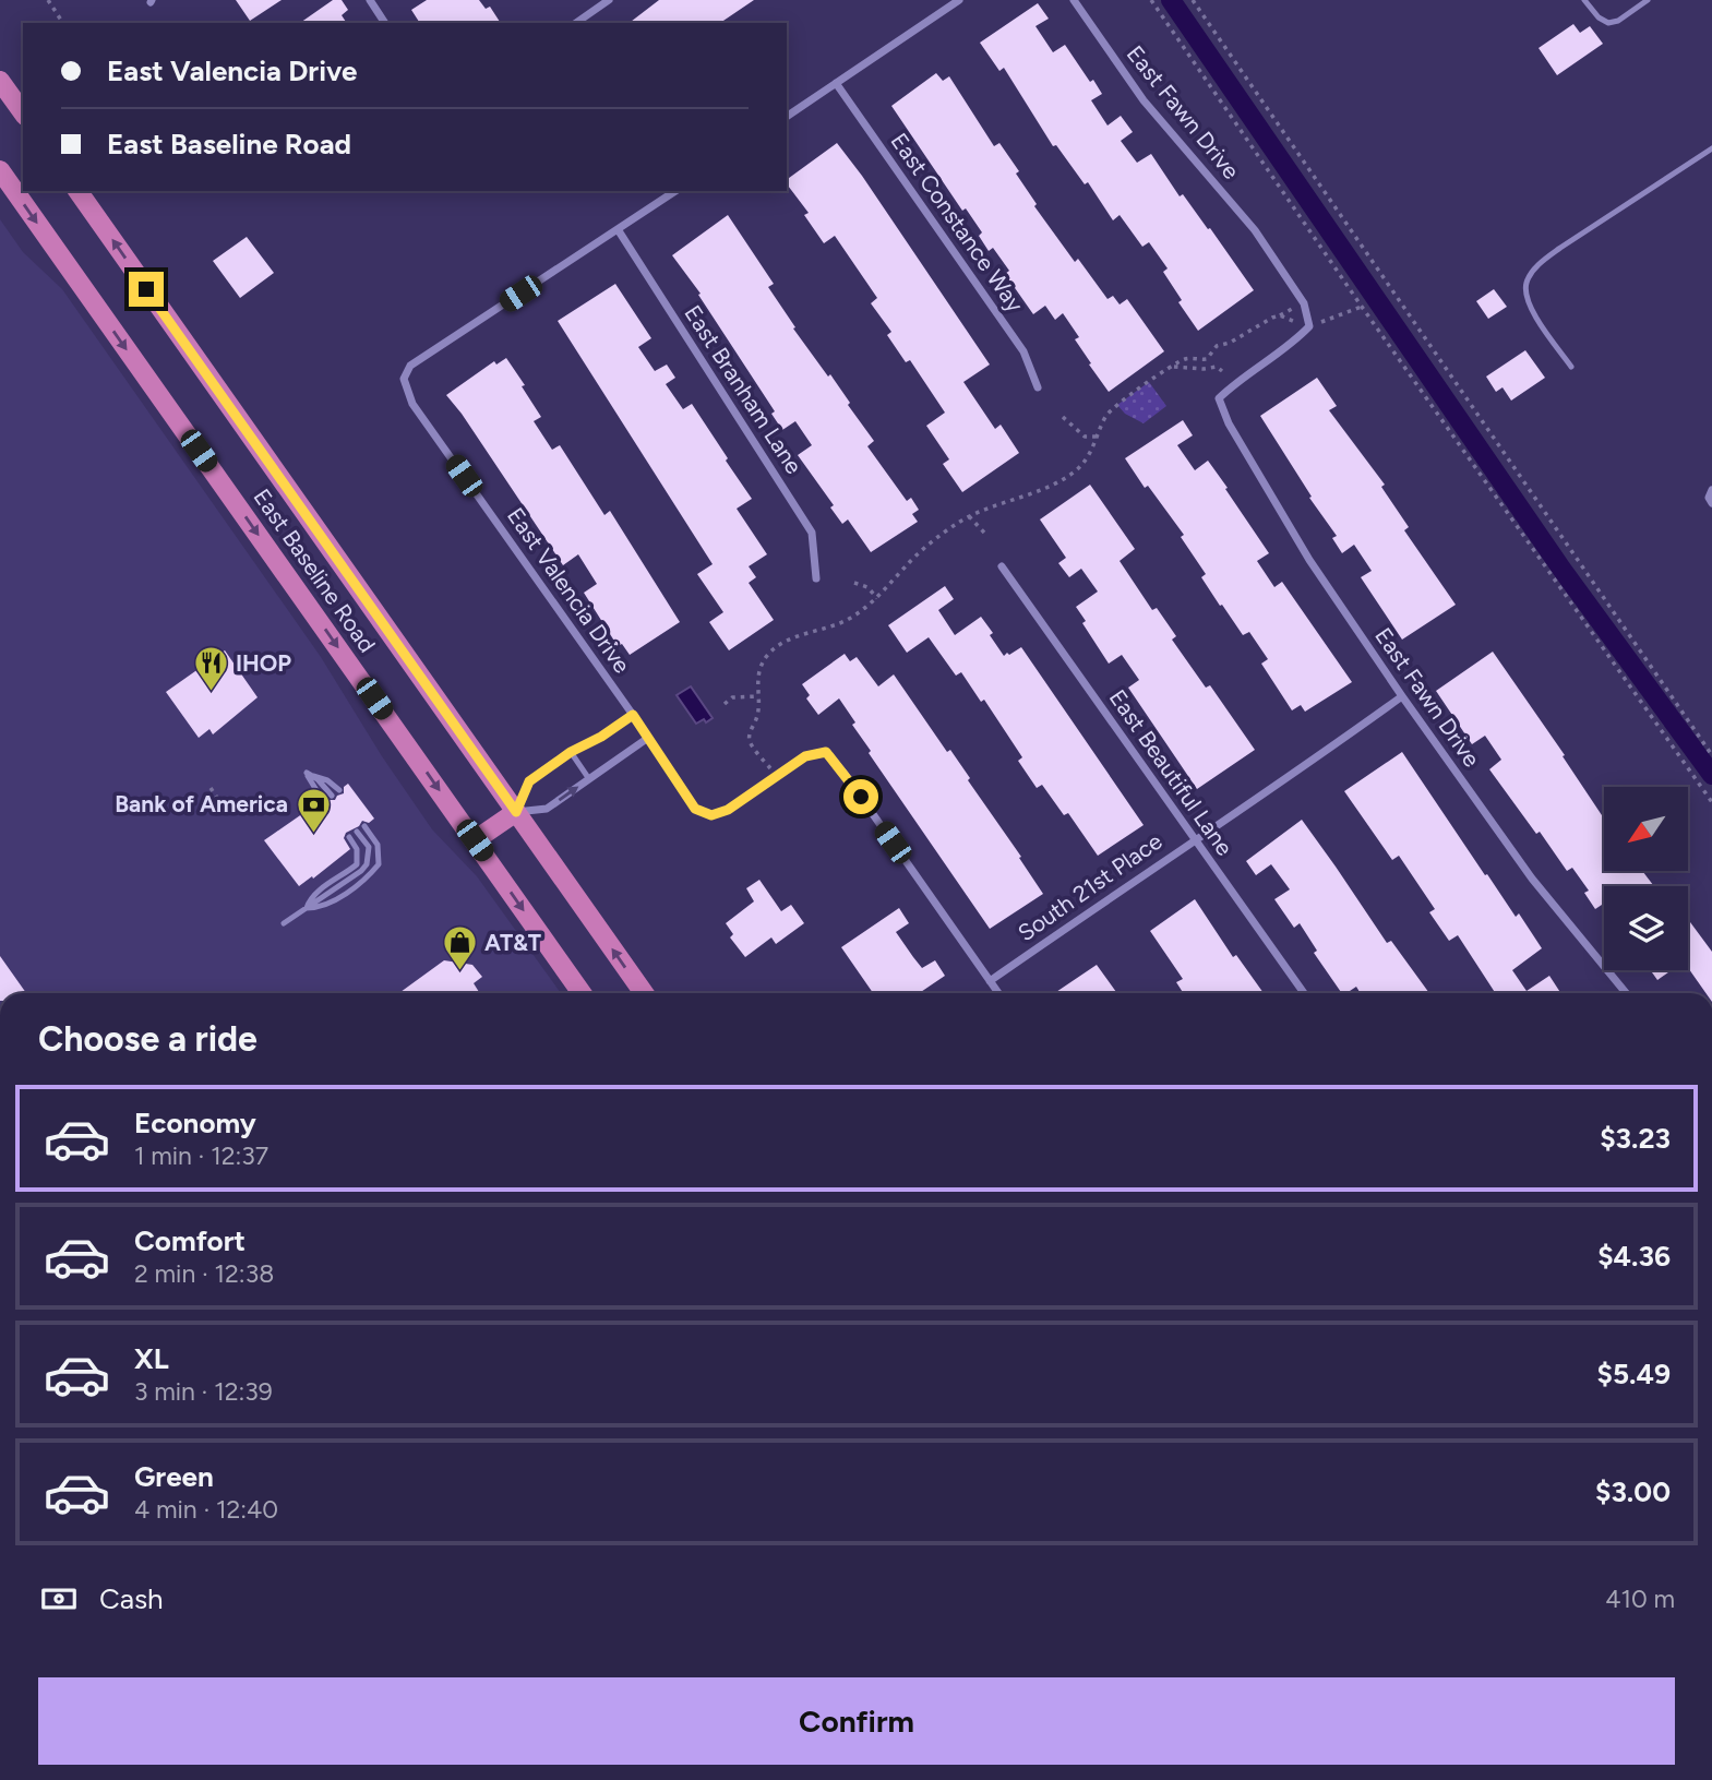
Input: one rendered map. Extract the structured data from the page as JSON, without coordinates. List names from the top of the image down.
{
  "streets": {
    "main road": ["East Baseline Road"],
    "street": [
      "East Fawn Drive",
      "East Constance Way",
      "East Branham Lane",
      "East Valencia Drive",
      "East Beautiful Lane",
      "South 21st Place"
    ]
  },
  "crossings": [
    ["East Fawn Drive", "South 21st Place"],
    ["East Branham Lane", "East Valencia Drive"],
    ["East Beautiful Lane", "South 21st Place"]
  ],
  "places": {
    "restaurant": ["IHOP"],
    "bank": ["Bank of America"],
    "shop": ["AT&T"]
  },
  "north": "bottom left",
  "page": {
    "banner": ["East Valencia Drive", "East Baseline Road"],
    "heading": "Choose a ride",
    "list": [
      {
        "name": "Economy",
        "note": "1 min · 12:37",
        "value": "$3.23"
      },
      {
        "name": "Comfort",
        "note": "2 min · 12:38",
        "value": "$4.36"
      },
      {
        "name": "XL",
        "note": "3 min · 12:39",
        "value": "$5.49"
      },
      {
        "name": "Green",
        "note": "4 min · 12:40",
        "value": "$3.00"
      }
    ],
    "pay": ["Cash", "410 m"],
    "buttons": "Confirm"
  }
}
